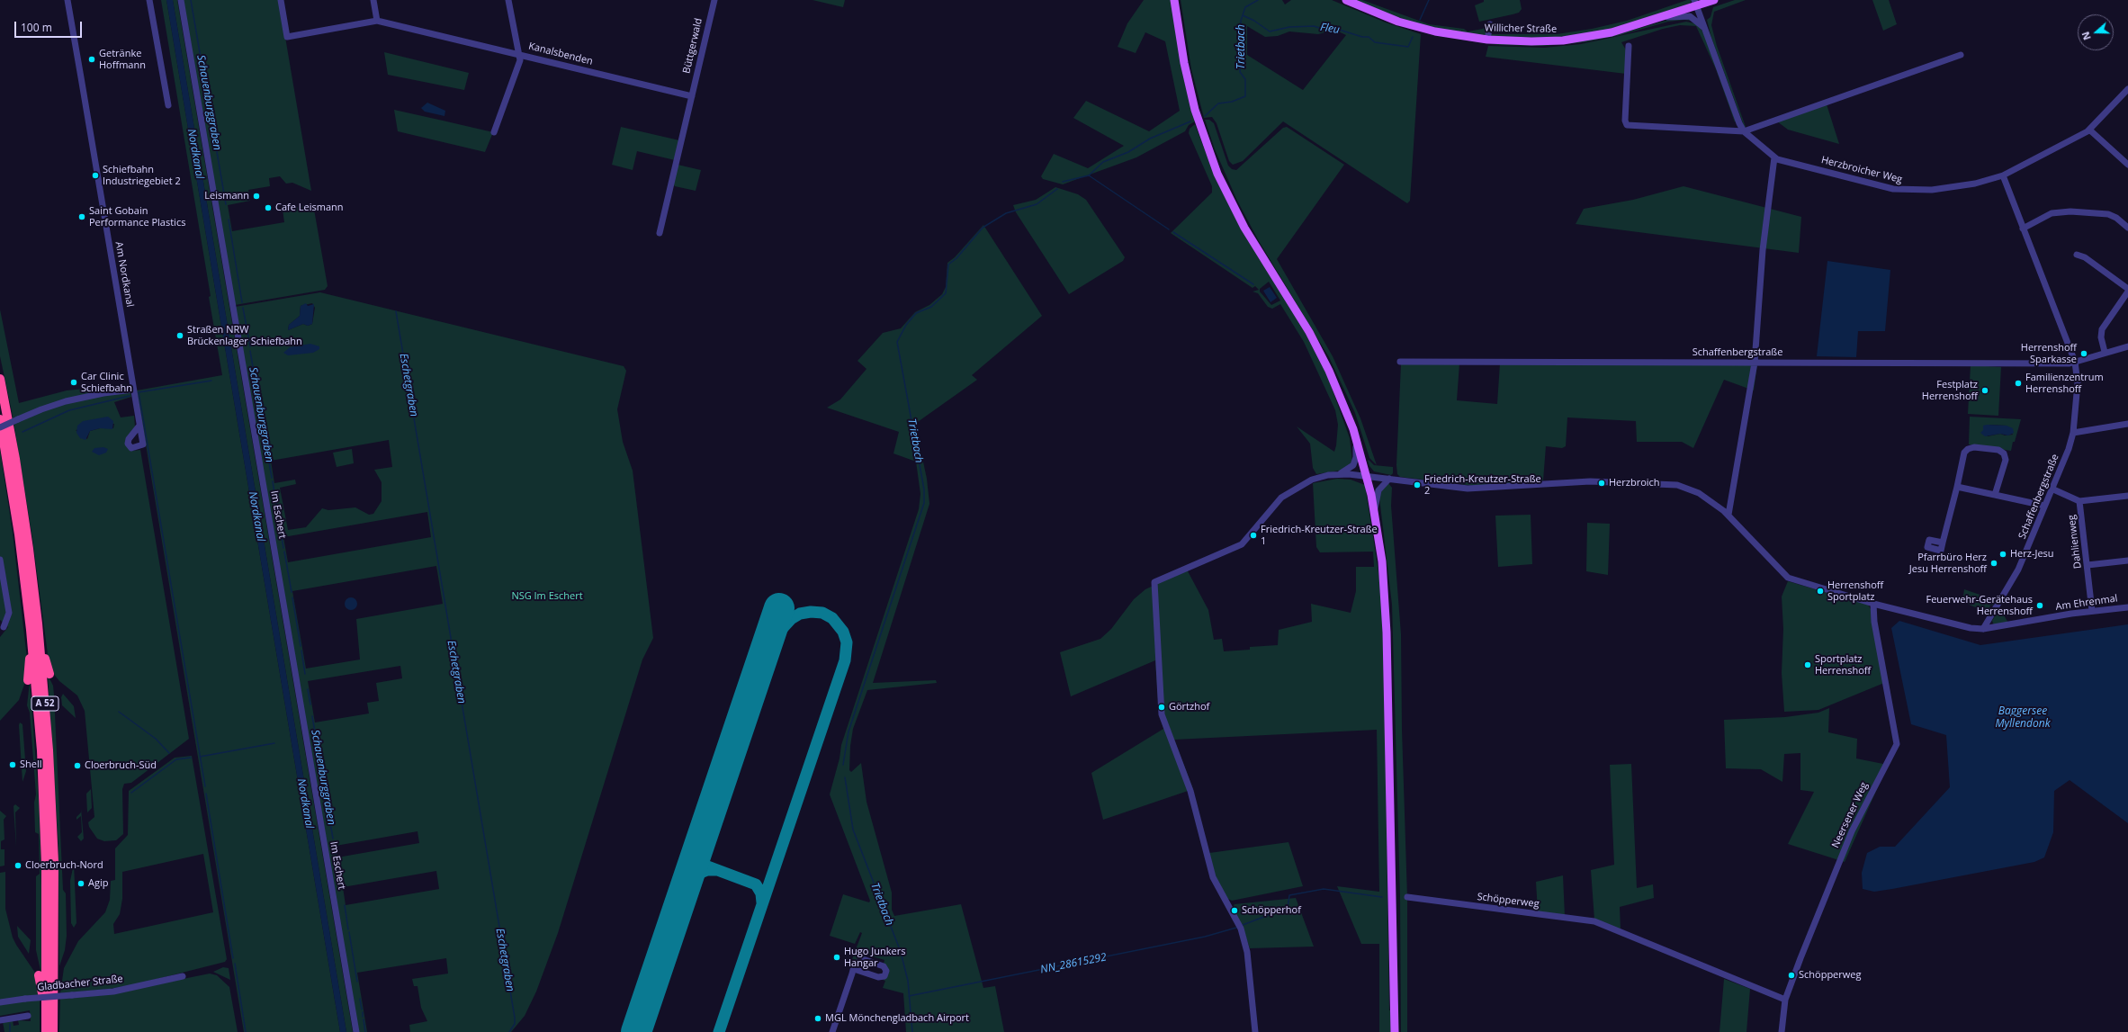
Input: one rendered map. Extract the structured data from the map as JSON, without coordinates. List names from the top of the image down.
{
  "streets": {
    "highway": ["A 52"],
    "main road": ["Willicher Straße"],
    "street": [
      "Büttgerwald",
      "Kanalsbenden",
      "Herzbroicher Weg",
      "Am Nordkanal",
      "Schaffenbergstraße",
      "Im Eschert",
      "Dahlienweg",
      "Am Ehrenmal",
      "Neersener Weg",
      "Schöpperweg",
      "Gladbacher Straße"
    ]
  },
  "crossings": [
    ["Willicher Straße", "Herzbroicher Weg"],
    ["Büttgerwald", "Kanalsbenden"],
    ["Herzbroicher Weg", "Schaffenbergstraße"],
    ["Schaffenbergstraße", "Dahlienweg"],
    ["Schaffenbergstraße", "Am Ehrenmal"],
    ["Dahlienweg", "Am Ehrenmal"],
    ["Am Ehrenmal", "Neersener Weg"],
    ["Neersener Weg", "Schöpperweg"]
  ],
  "water": [
    "Fleu",
    "Trietbach",
    "Schauenburggraben",
    "Nordkanal",
    "Eschetgraben",
    "Baggersee Myllendonk",
    "NN_28615292"
  ],
  "parks": ["NSG Im Eschert"],
  "places": [
    "Getränke Hoffmann",
    "Schiefbahn Industriegebiet 2",
    "Leismann",
    "Cafe Leismann",
    "Saint Gobain Performance Plastics",
    "Straßen NRW Brückenlager Schiefbahn",
    "Herrenshoff Sparkasse",
    "Car Clinic Schiefbahn",
    "Familienzentrum Herrenshoff",
    "Festplatz Herrenshoff",
    "Herzbroich",
    "Friedrich-Kreutzer-Straße 2",
    "Friedrich-Kreutzer-Straße 1",
    "Herz-Jesu",
    "Pfarrbüro Herz Jesu Herrenshoff",
    "Herrenshoff Sportplatz",
    "Feuerwehr-Gerätehaus Herrenshoff",
    "Sportplatz Herrenshoff",
    "Görtzhof",
    "Shell",
    "Cloerbruch-Süd",
    "Cloerbruch-Nord",
    "Agip",
    "Schöpperhof",
    "Hugo Junkers Hangar",
    "Schöpperweg",
    "MGL Mönchengladbach Airport"
  ],
  "scale_bar": "100 m",
  "north": "left"
}
